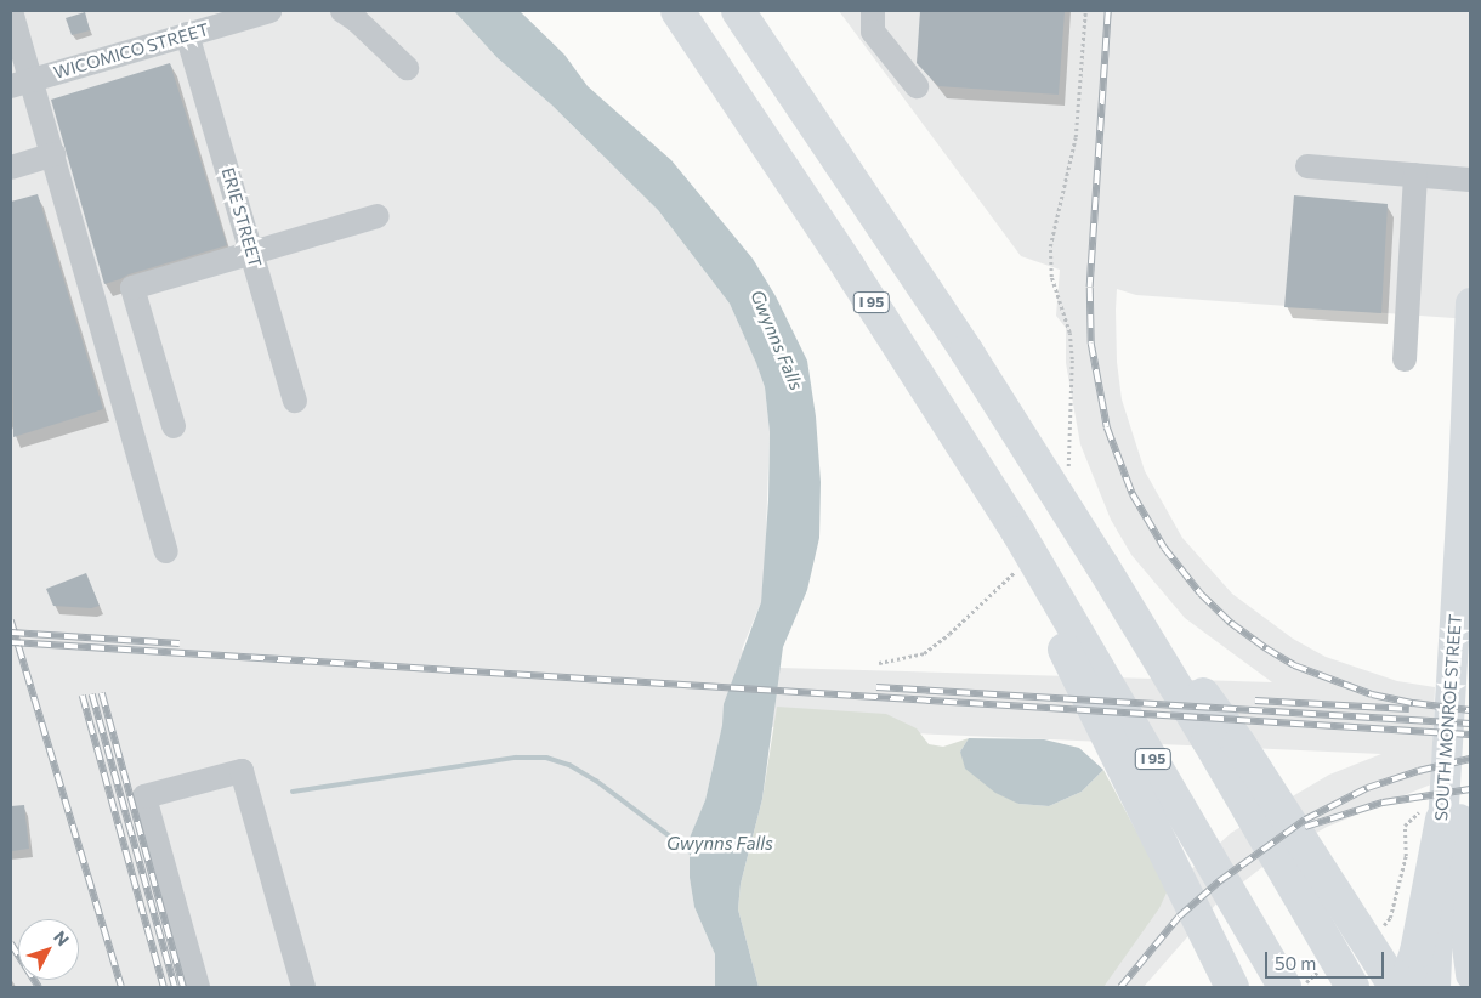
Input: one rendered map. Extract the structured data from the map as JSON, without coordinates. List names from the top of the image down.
{
  "streets": {
    "highway": ["I 95"],
    "main road": ["SOUTH MONROE STREET"],
    "street": ["WICOMICO STREET", "ERIE STREET"]
  },
  "crossings": [
    ["WICOMICO STREET", "ERIE STREET"]
  ],
  "water": ["Gwynns Falls"],
  "scale_bar": "50 m",
  "north": "top right"
}
